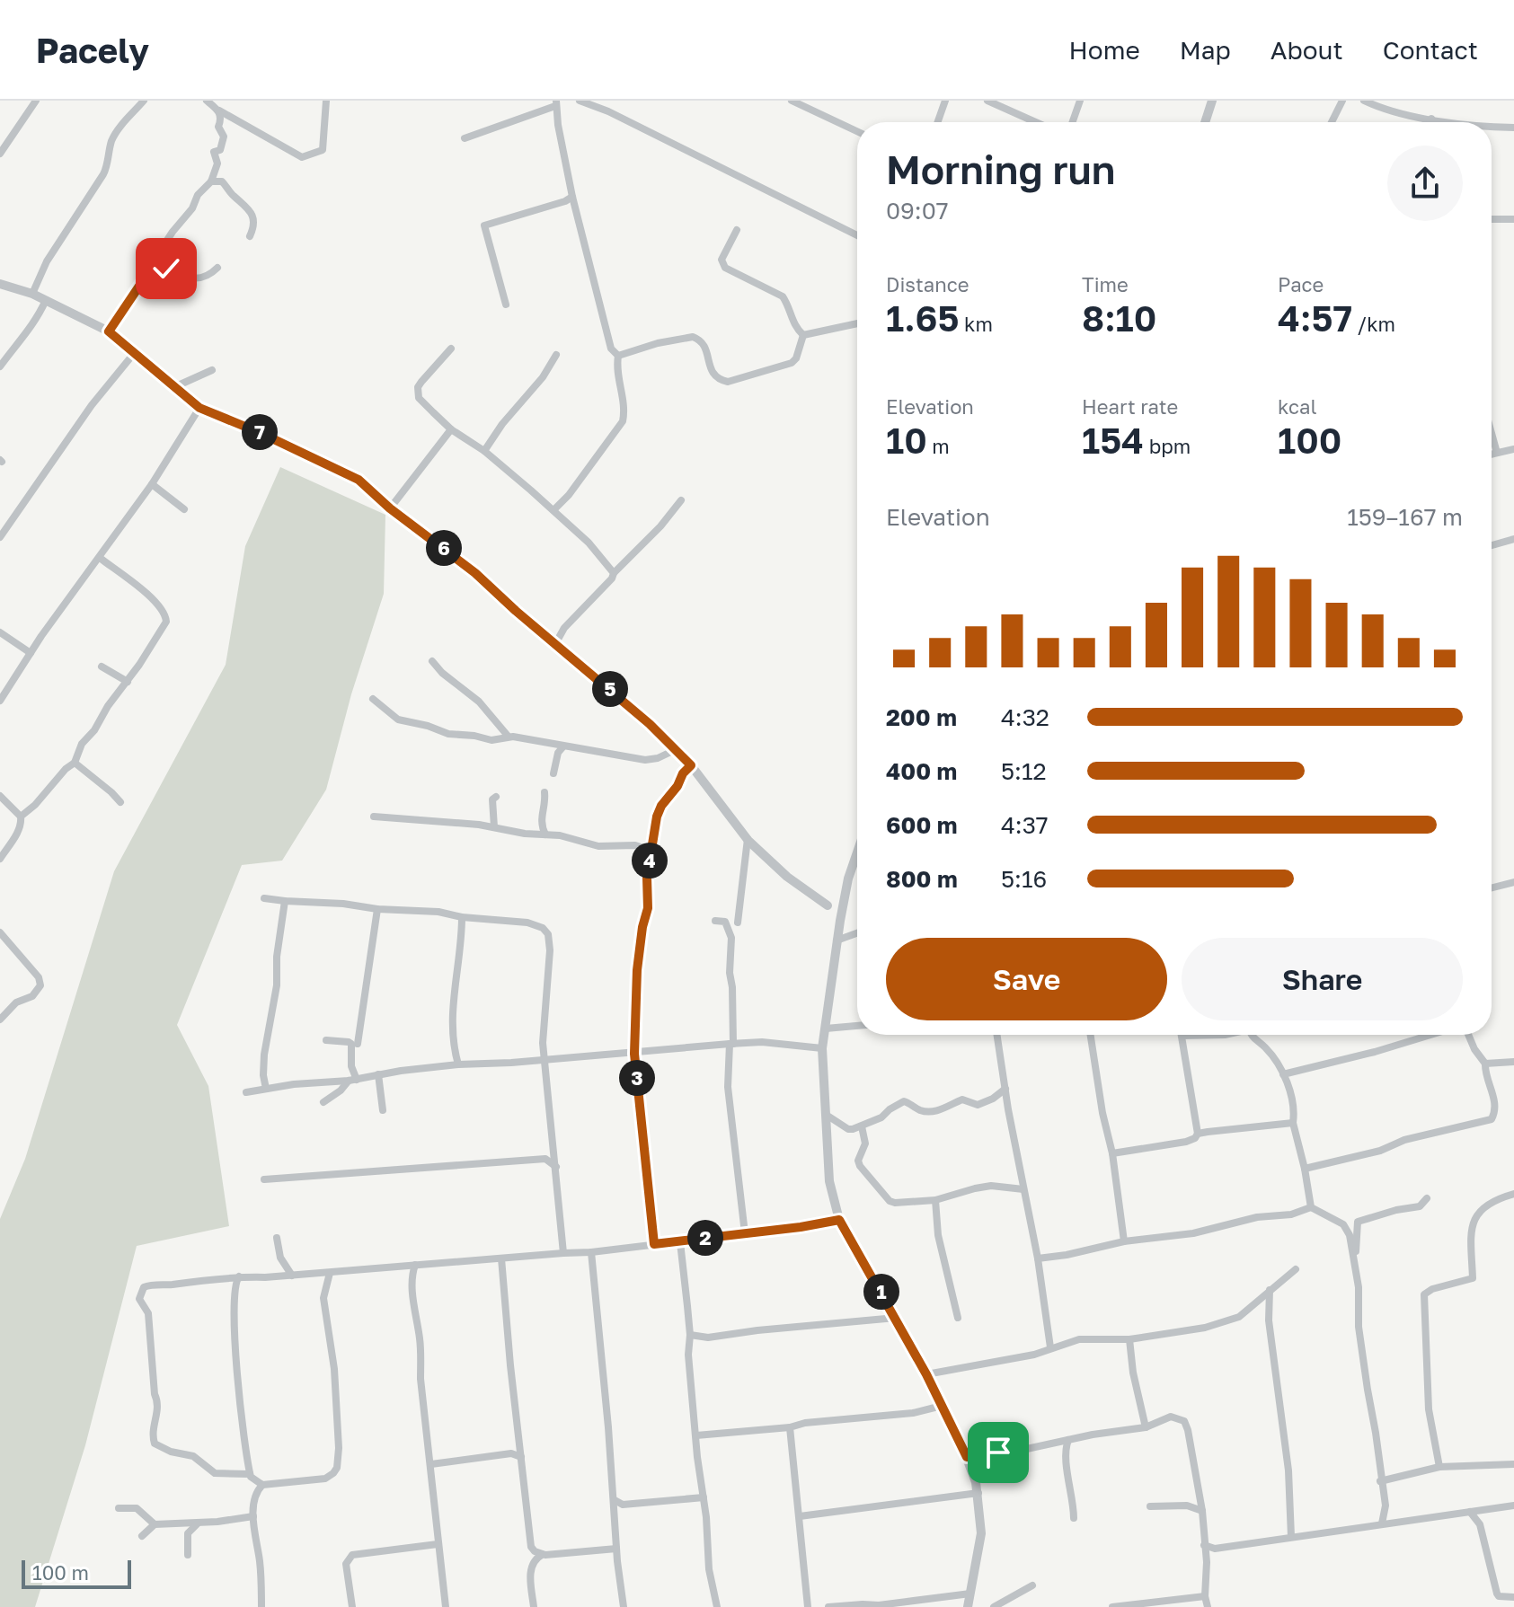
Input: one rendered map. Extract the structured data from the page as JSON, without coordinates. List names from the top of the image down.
{
  "scale_bar": "100 m",
  "page": {
    "header": "Pacely",
    "nav": [
      "Home",
      "Map",
      "About",
      "Contact"
    ],
    "heading": ["Morning run", "09:07"],
    "stats": [
      ["Distance", "1.65 km"],
      ["Time", "8:10"],
      ["Pace", "4:57 /km"],
      ["Elevation", "10 m"],
      ["Heart rate", "154 bpm"],
      ["kcal", "100"]
    ],
    "pins": [
      "7",
      "6",
      "5",
      "4",
      "3",
      "2",
      "1"
    ],
    "chart": ["Elevation", "159–167 m"],
    "list": [
      {
        "name": "200 m",
        "note": "4:32"
      },
      {
        "name": "400 m",
        "note": "5:12"
      },
      {
        "name": "600 m",
        "note": "4:37"
      },
      {
        "name": "800 m",
        "note": "5:16"
      }
    ],
    "buttons": ["Save", "Share"],
    "scale": "100 m"
  }
}
